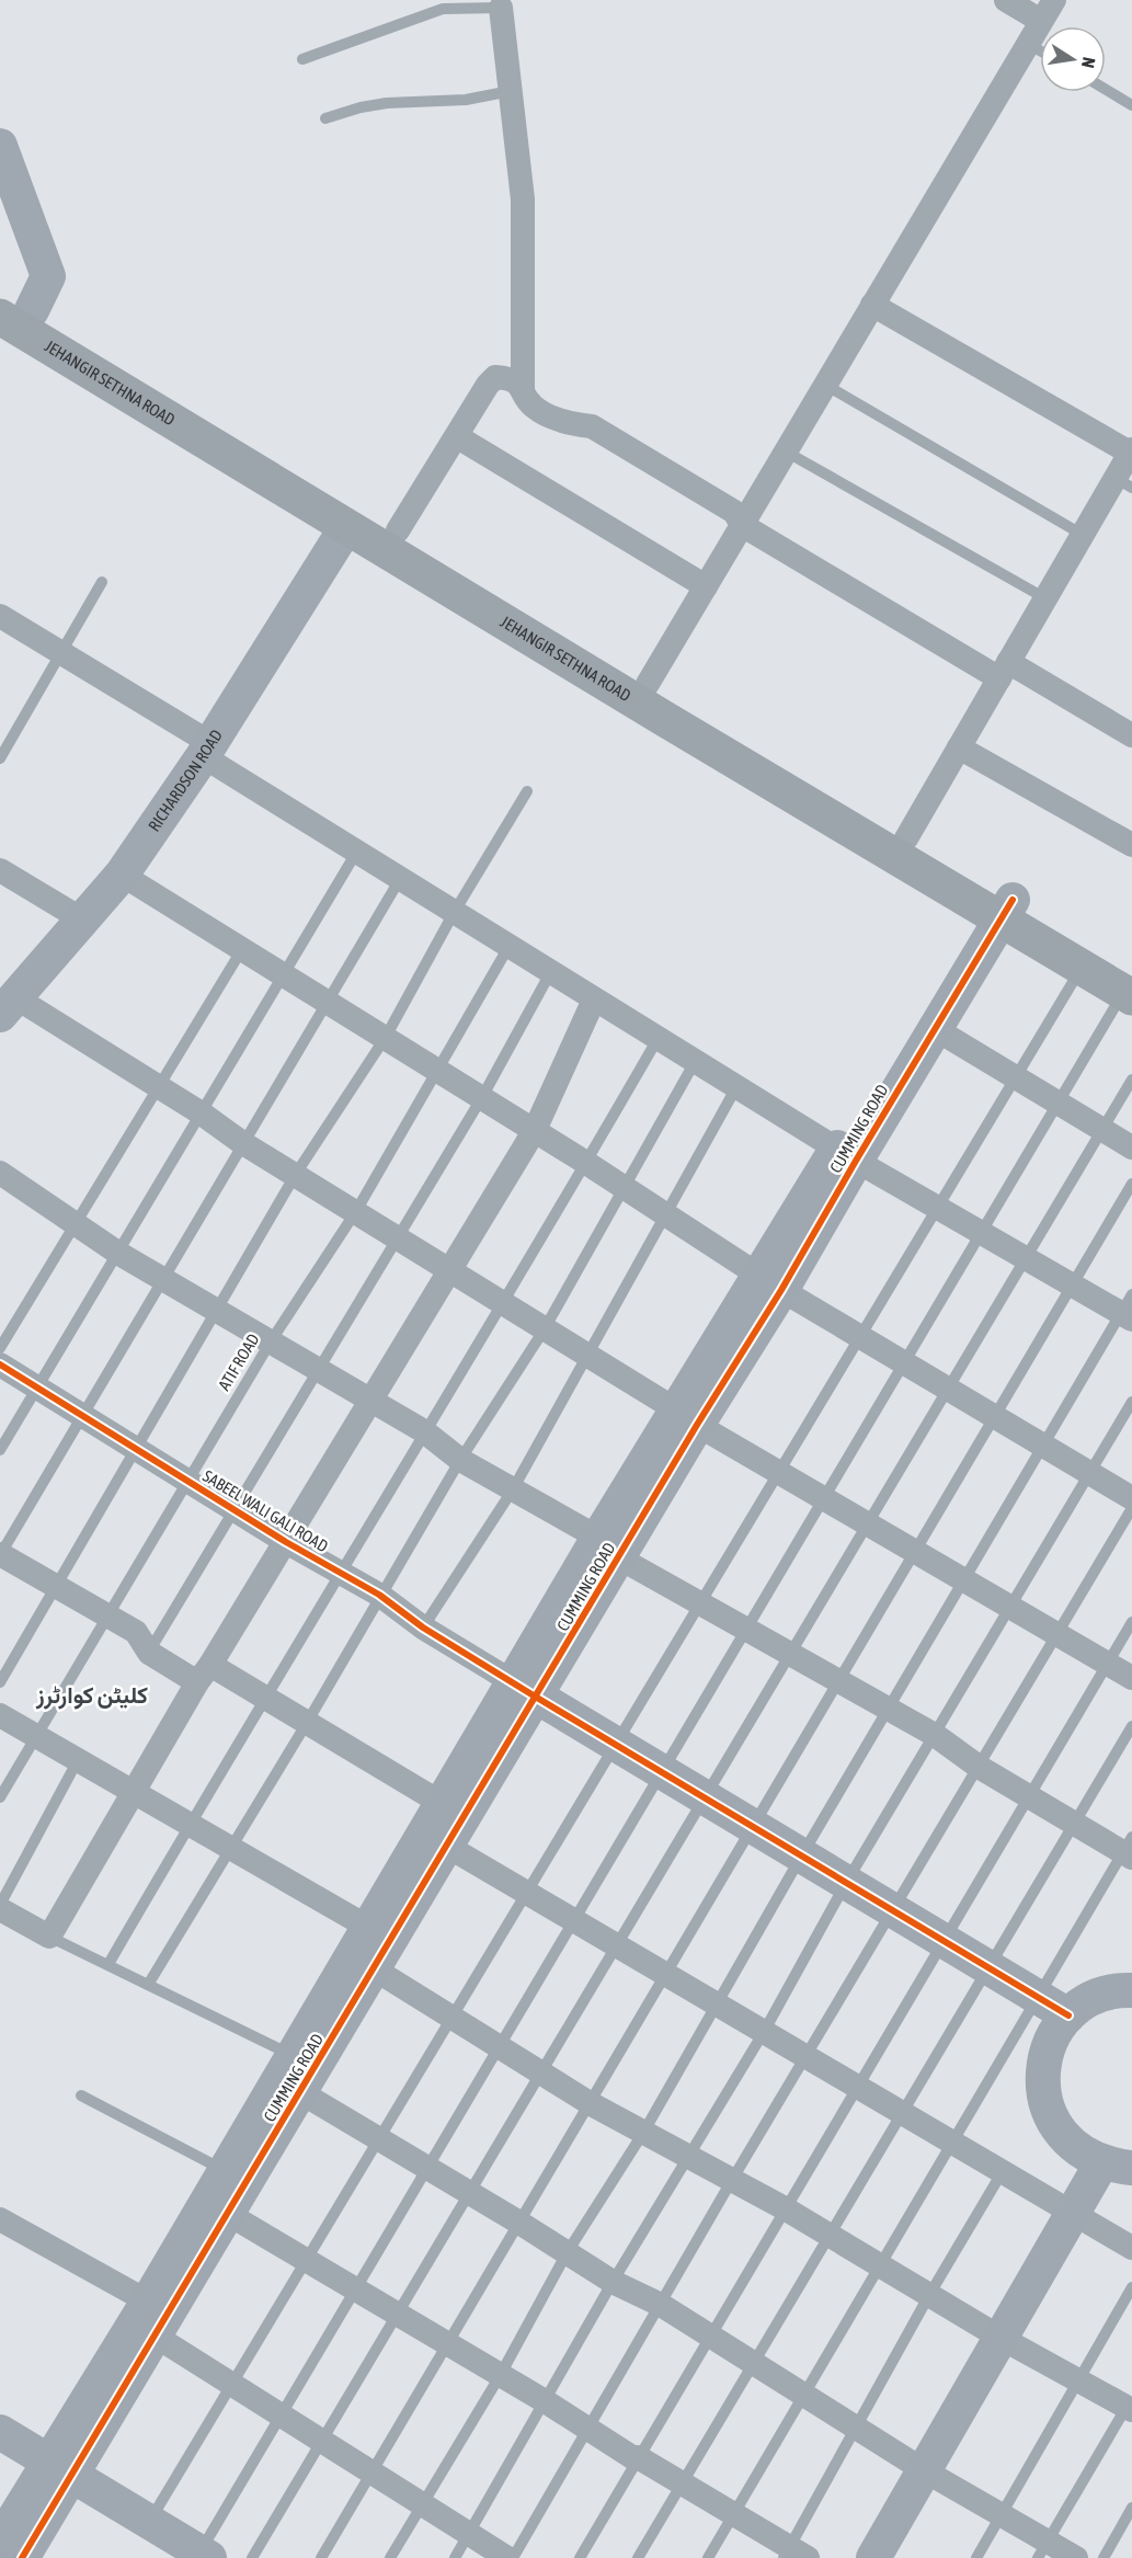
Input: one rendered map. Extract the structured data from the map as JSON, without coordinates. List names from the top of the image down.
{
  "streets": {
    "highway": ["JEHANGIR SETHNA ROAD"],
    "street": ["RICHARDSON ROAD", "CUMMING ROAD", "SABEEL WALI GALI ROAD"],
    "lane": ["ATIF ROAD"]
  },
  "crossings": [
    ["JEHANGIR SETHNA ROAD", "RICHARDSON ROAD"],
    ["JEHANGIR SETHNA ROAD", "CUMMING ROAD"],
    ["CUMMING ROAD", "SABEEL WALI GALI ROAD"],
    ["ATIF ROAD", "SABEEL WALI GALI ROAD"]
  ],
  "districts": ["کلیٹن کوارٹرز"],
  "north": "right"
}
